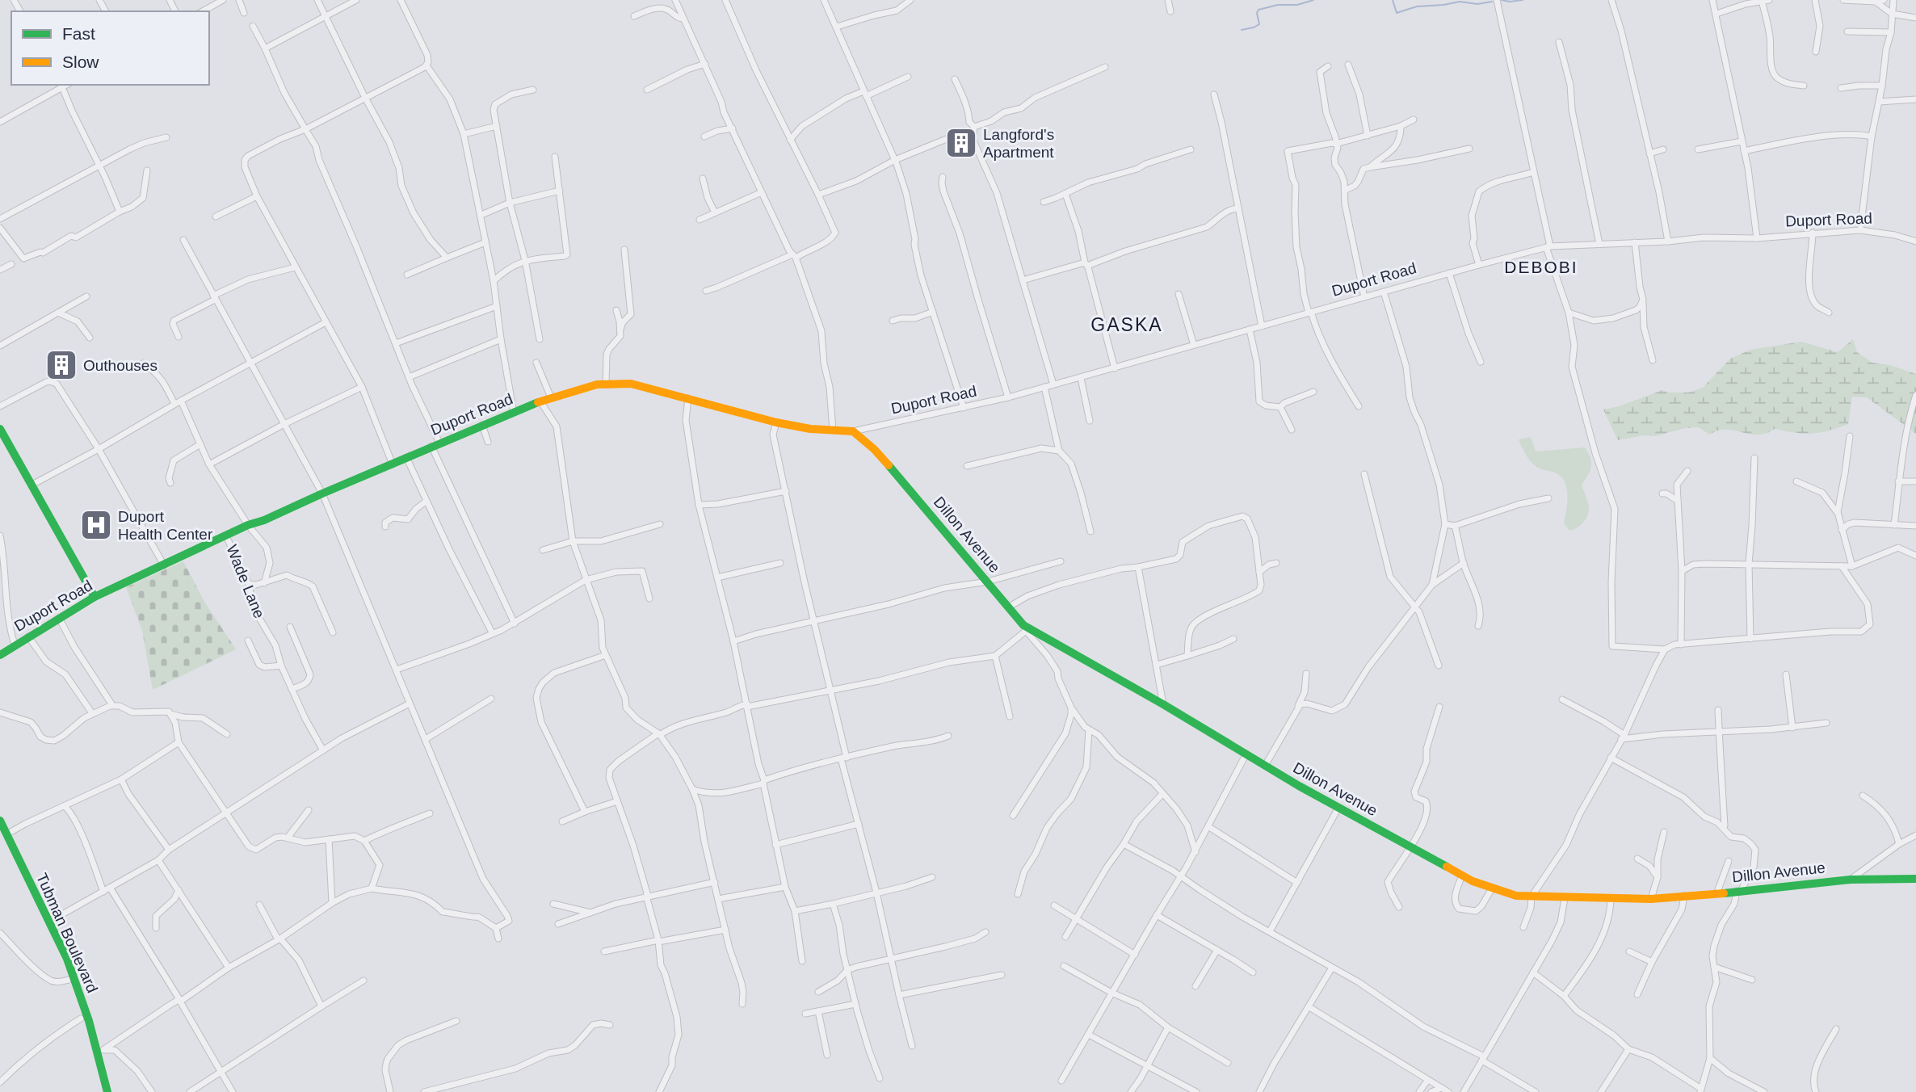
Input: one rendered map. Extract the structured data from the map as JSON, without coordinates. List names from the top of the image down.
{
  "streets": {
    "main road": ["Duport Road", "Dillon Avenue", "Tubman Boulevard"],
    "street": ["Wade Lane"]
  },
  "crossings": [
    ["Duport Road", "Dillon Avenue"],
    ["Duport Road", "Wade Lane"]
  ],
  "districts": ["DEBOBI", "GASKA"],
  "places": {
    "building": ["Langford's Apartment", "Outhouses"],
    "hospital": ["Duport Health Center"]
  },
  "legend": ["Fast", "Slow"]
}
